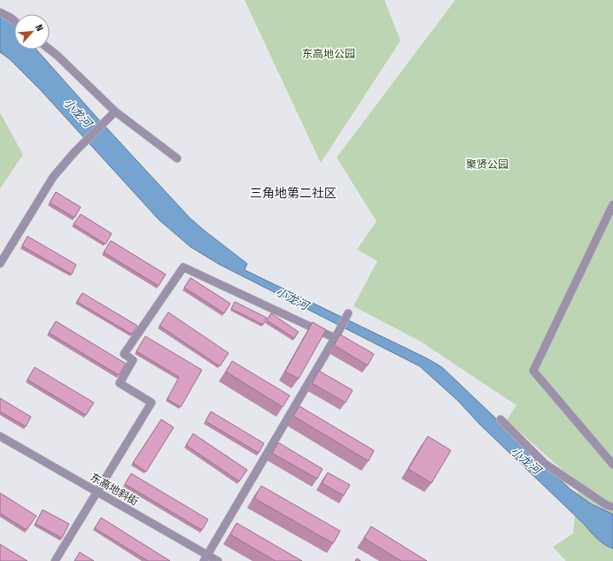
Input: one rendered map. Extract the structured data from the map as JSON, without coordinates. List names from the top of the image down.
{
  "streets": {
    "street": ["东高地斜街"]
  },
  "districts": ["三角地第二社区"],
  "water": ["小龙河"],
  "parks": ["东高地公园", "聚贤公园"],
  "north": "top right"
}
